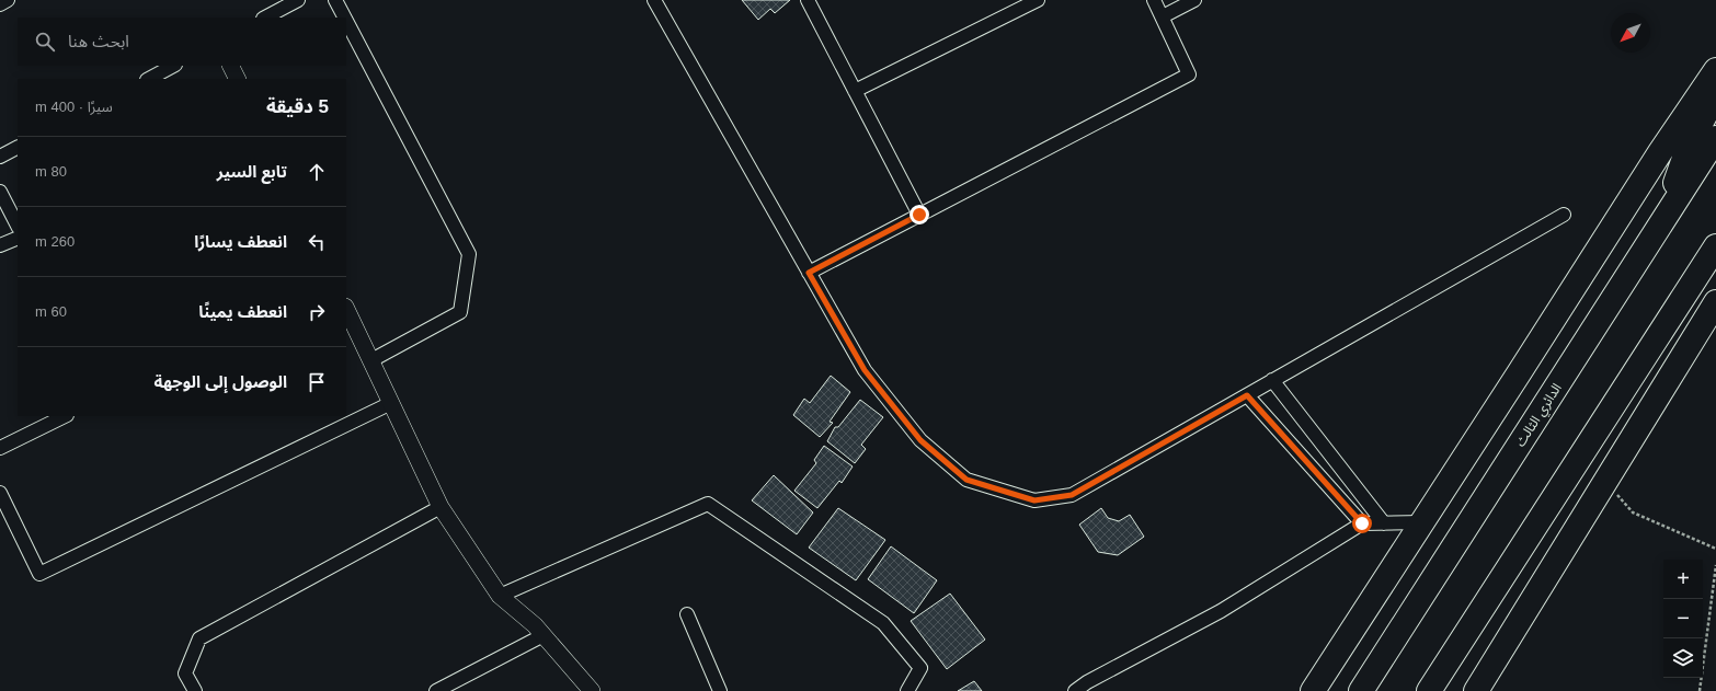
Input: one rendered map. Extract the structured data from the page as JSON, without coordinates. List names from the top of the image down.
{
  "streets": {
    "highway": ["الدائري الثالث"]
  },
  "north": "bottom left",
  "page": {
    "search": "ابحث هنا",
    "heading": ["5 دقيقة", "سيرًا · 400 m"],
    "list": [
      ["تابع السير", "80 m"],
      ["انعطف يسارًا", "260 m"],
      ["انعطف يمينًا", "60 m"],
      "الوصول إلى الوجهة"
    ],
    "map_buttons": ["+", "−"]
  }
}
